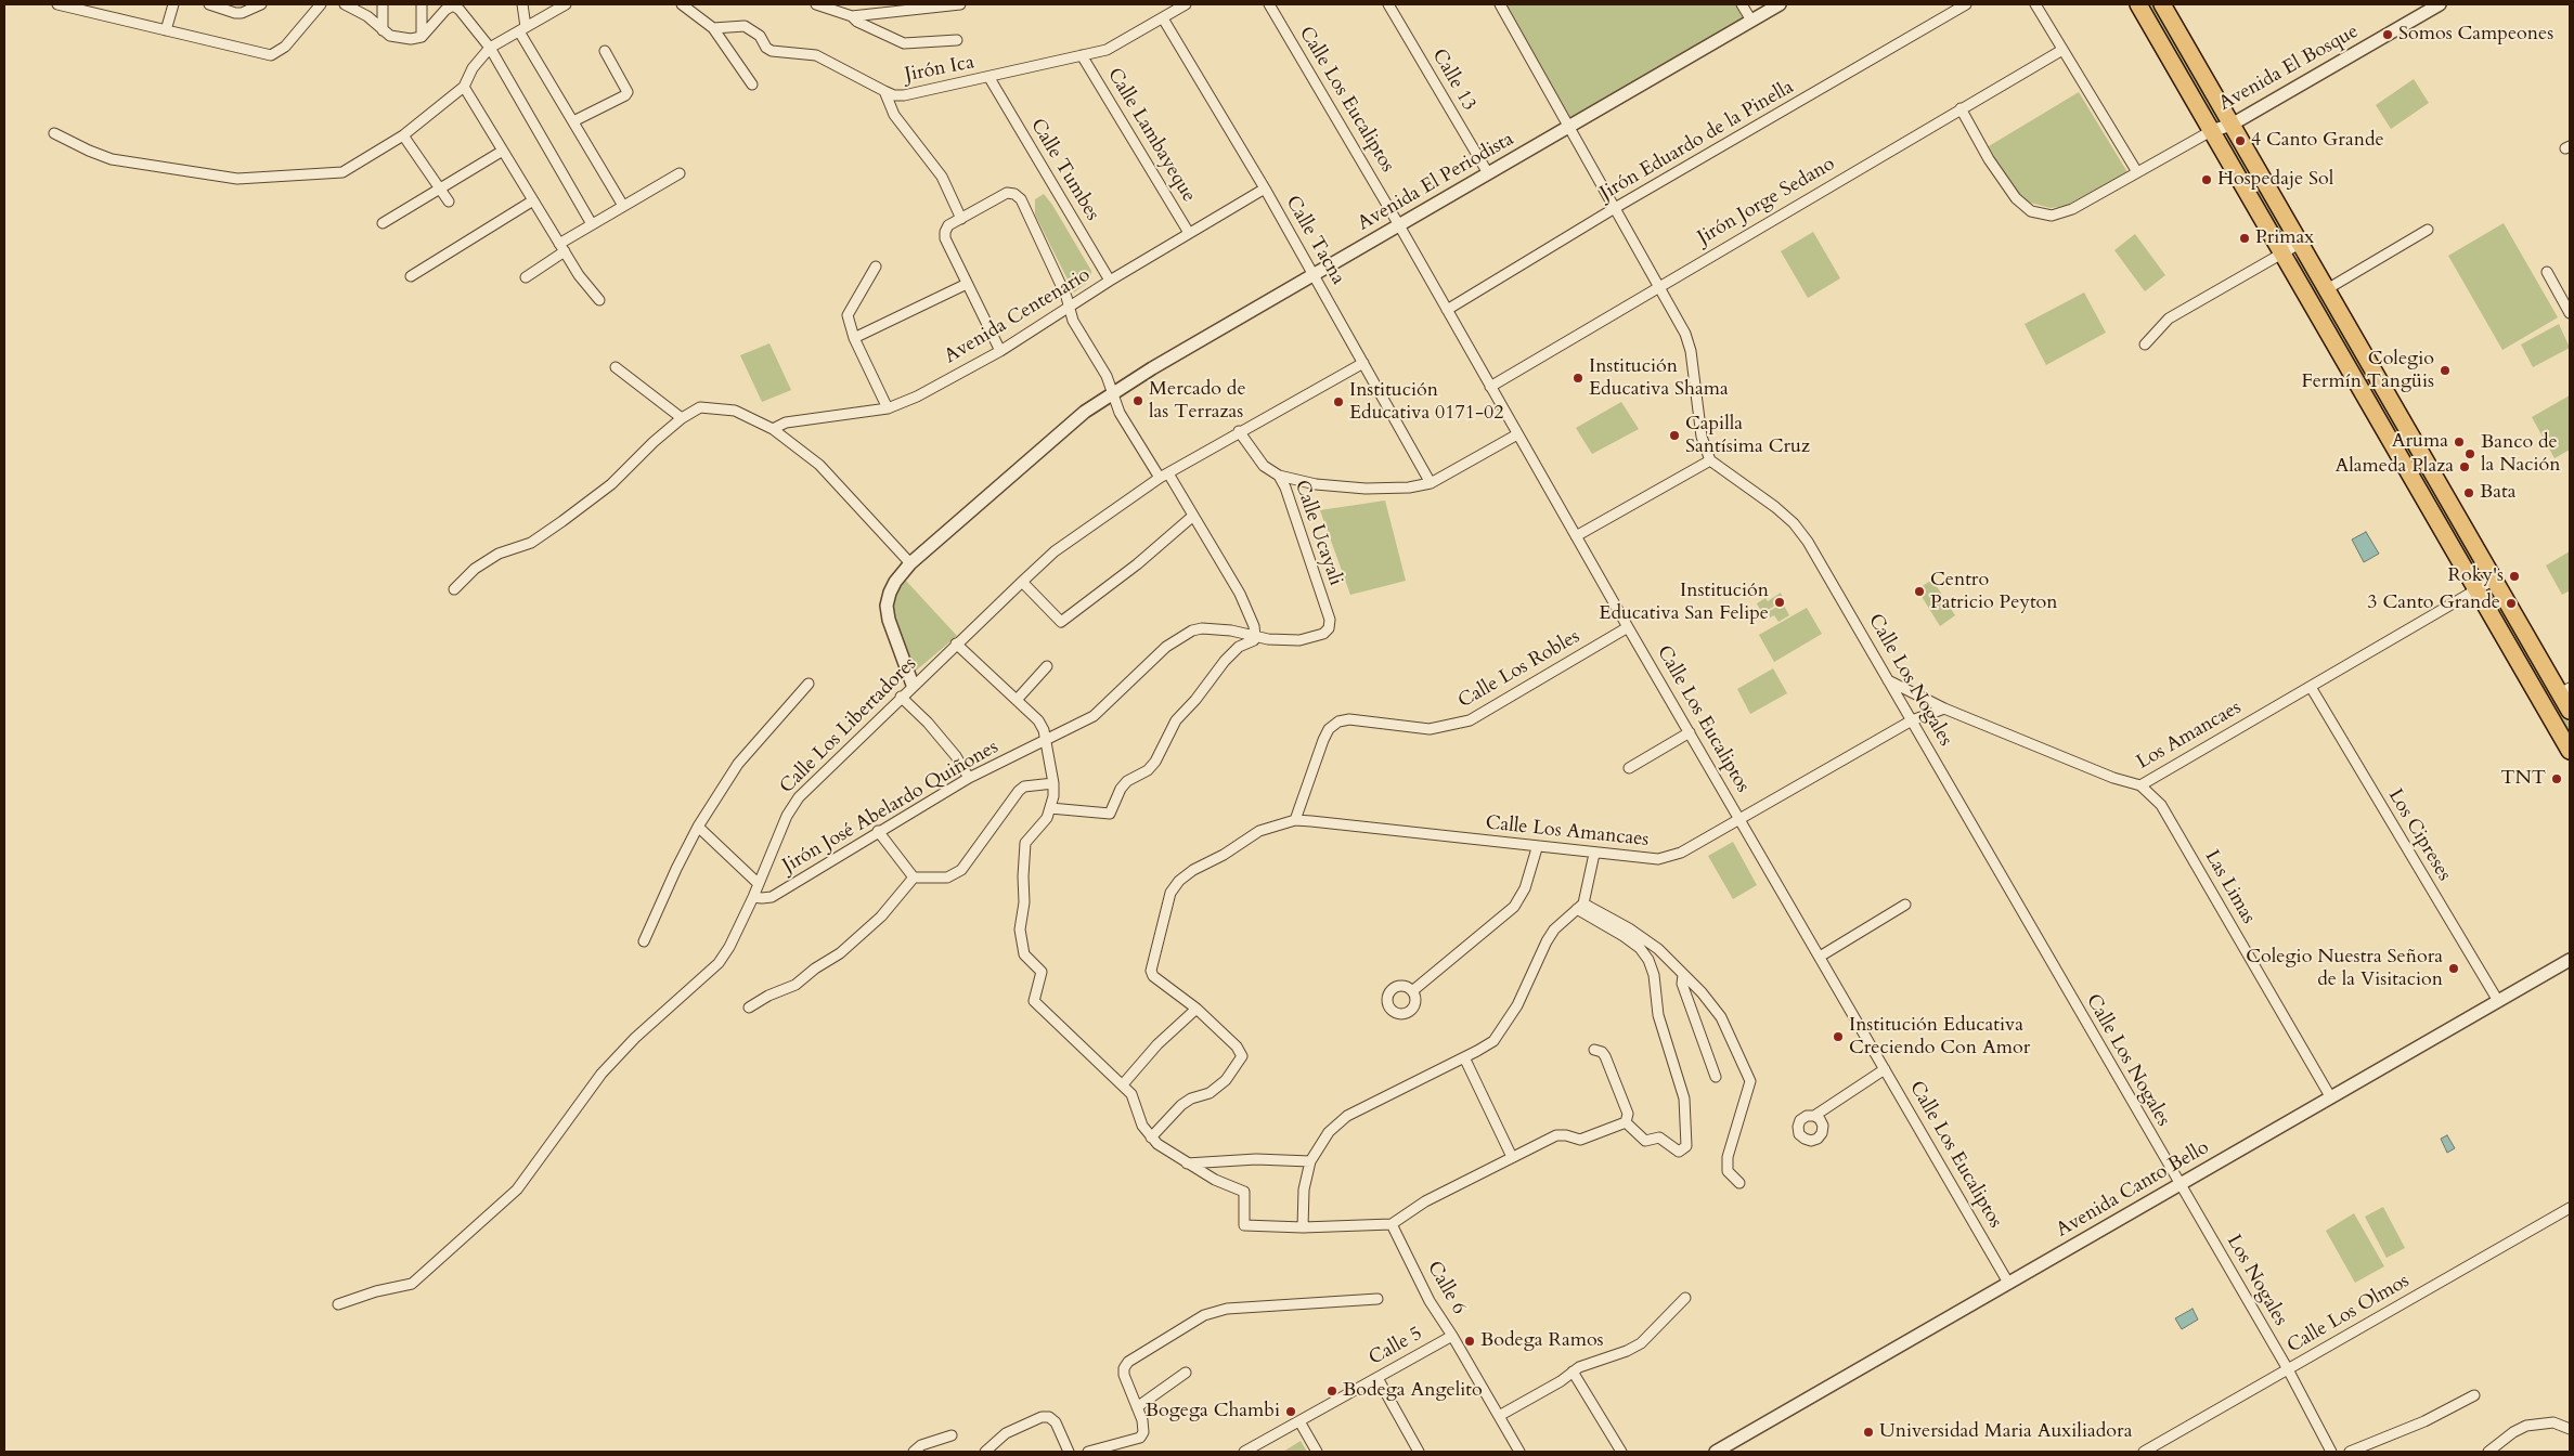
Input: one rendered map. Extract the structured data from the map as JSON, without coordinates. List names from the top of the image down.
{
  "streets": {
    "street": [
      "Avenida El Bosque",
      "Jirón Ica",
      "Calle 13",
      "Calle Los Eucaliptos",
      "Calle Lambayeque",
      "Jirón Eduardo de la Pinella",
      "Calle Tumbes",
      "Avenida El Periodista",
      "Jirón Jorge Sedano",
      "Calle Tacna",
      "Avenida Centenario",
      "Calle Ucayali",
      "Calle Los Robles",
      "Calle Los Nogales",
      "Calle Los Libertadores",
      "Los Amancaes",
      "Jirón José Abelardo Quiñones",
      "Calle Los Amancaes",
      "Los Cipreses",
      "Las Limas",
      "Avenida Canto Bello",
      "Los Nogales",
      "Calle 6",
      "Calle Los Olmos",
      "Calle 5"
    ]
  },
  "crossings": [
    ["Jirón Ica", "Calle Lambayeque"],
    ["Jirón Ica", "Calle Tumbes"],
    ["Jirón Ica", "Calle Tacna"],
    ["Calle 13", "Avenida El Periodista"],
    ["Calle Los Eucaliptos", "Jirón Eduardo de la Pinella"],
    ["Calle Los Eucaliptos", "Avenida El Periodista"],
    ["Calle Los Eucaliptos", "Jirón Jorge Sedano"],
    ["Calle Los Eucaliptos", "Calle Los Robles"],
    ["Calle Los Eucaliptos", "Calle Los Amancaes"],
    ["Calle Los Eucaliptos", "Avenida Canto Bello"],
    ["Calle Lambayeque", "Avenida Centenario"],
    ["Calle Tumbes", "Avenida Centenario"],
    ["Avenida El Periodista", "Calle Tacna"],
    ["Avenida El Periodista", "Calle Los Libertadores"],
    ["Calle Tacna", "Avenida Centenario"],
    ["Calle Tacna", "Calle Los Libertadores"],
    ["Calle Ucayali", "Calle Los Libertadores"],
    ["Calle Ucayali", "Jirón José Abelardo Quiñones"],
    ["Calle Los Robles", "Calle Los Amancaes"],
    ["Calle Los Nogales", "Los Amancaes"],
    ["Calle Los Nogales", "Calle Los Amancaes"],
    ["Calle Los Nogales", "Avenida Canto Bello"],
    ["Calle Los Nogales", "Los Nogales"],
    ["Calle Los Libertadores", "Jirón José Abelardo Quiñones"],
    ["Los Amancaes", "Calle Los Amancaes"],
    ["Los Amancaes", "Los Cipreses"],
    ["Los Amancaes", "Las Limas"],
    ["Los Cipreses", "Avenida Canto Bello"],
    ["Las Limas", "Avenida Canto Bello"],
    ["Avenida Canto Bello", "Los Nogales"],
    ["Los Nogales", "Calle Los Olmos"],
    ["Calle 6", "Calle 5"]
  ],
  "places": [
    "Somos Campeones",
    "4 Canto Grande",
    "Hospedaje Sol",
    "Primax",
    "Colegio Fermín Tangüis",
    "Institución Educativa Shama",
    "Mercado de las Terrazas",
    "Institución Educativa 0171-02",
    "Capilla Santísima Cruz",
    "Aruma",
    "Banco de la Nación",
    "Alameda Plaza",
    "Bata",
    "Roky's",
    "Centro Patricio Peyton",
    "Institución Educativa San Felipe",
    "3 Canto Grande",
    "TNT",
    "Colegio Nuestra Señora de la Visitacion",
    "Institución Educativa Creciendo Con Amor",
    "Bodega Ramos",
    "Bodega Angelito",
    "Bogega Chambi",
    "Universidad Maria Auxiliadora"
  ]
}
